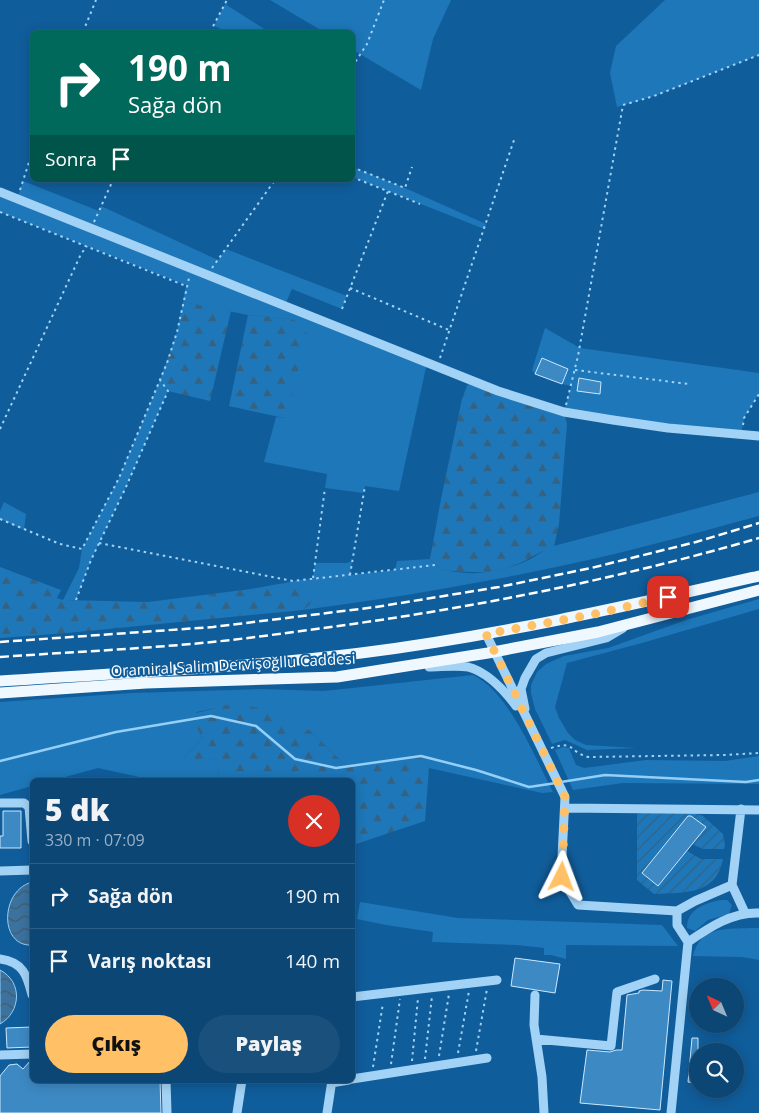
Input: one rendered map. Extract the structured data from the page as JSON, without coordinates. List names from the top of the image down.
{
  "streets": {
    "main road": ["Oramiral Salim Dervişoğllu Caddesi"]
  },
  "north": "top left",
  "page": {
    "turn": ["190 m", "Sağa dön"],
    "then": "Sonra",
    "heading": ["5 dk", "330 m · 07:09"],
    "list": [
      {
        "name": "Sağa dön",
        "value": "190 m"
      },
      {
        "name": "Varış noktası",
        "value": "140 m"
      }
    ],
    "buttons": ["Çıkış", "Paylaş"]
  }
}
